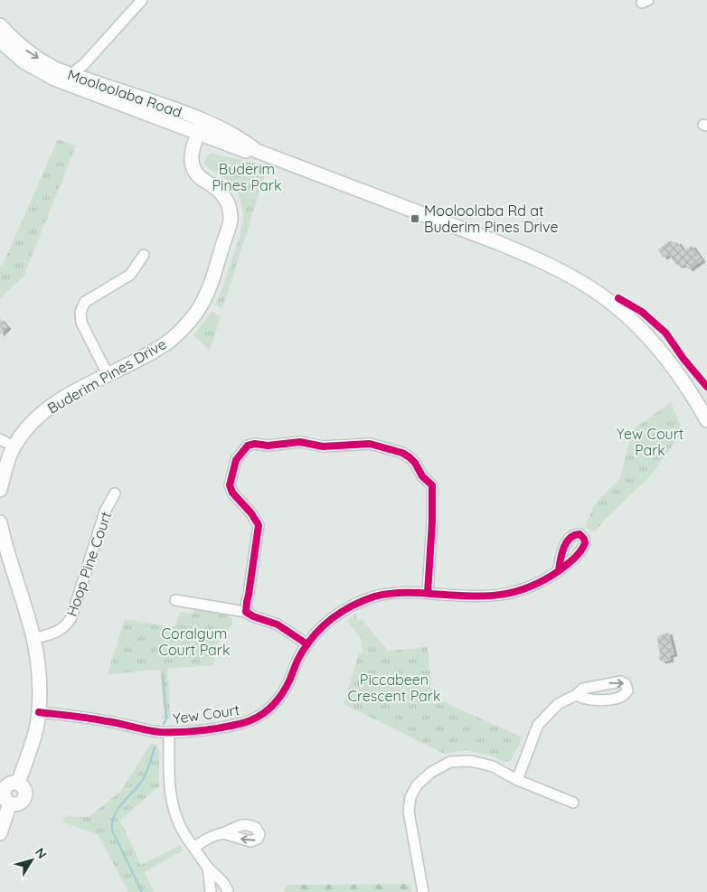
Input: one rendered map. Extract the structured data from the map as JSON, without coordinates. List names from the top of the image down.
{
  "streets": {
    "main road": ["Mooloolaba Road", "Buderim Pines Drive"],
    "street": ["Hoop Pine Court", "Yew Court"]
  },
  "crossings": [
    ["Mooloolaba Road", "Buderim Pines Drive"]
  ],
  "parks": [
    "Buderim Pines Park",
    "Yew Court Park",
    "Coralgum Court Park",
    "Piccabeen Crescent Park"
  ],
  "places": {
    "transit": ["Mooloolaba Rd at Buderim Pines Drive"]
  },
  "north": "top right"
}
